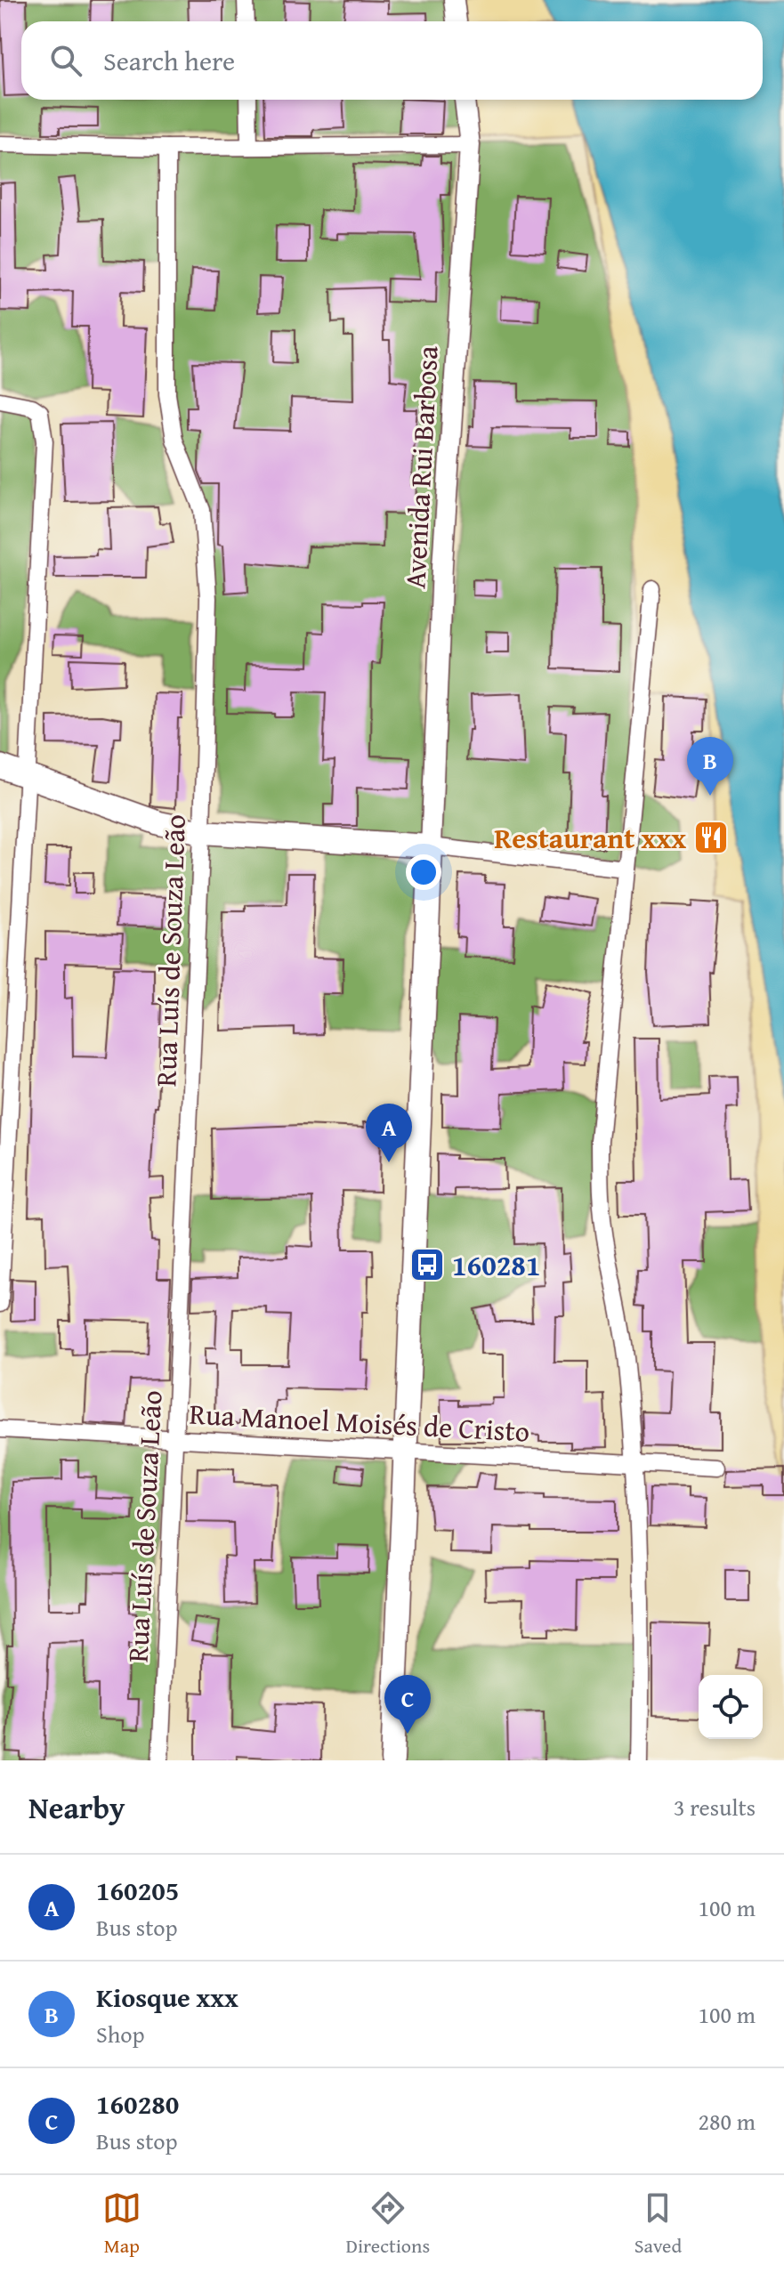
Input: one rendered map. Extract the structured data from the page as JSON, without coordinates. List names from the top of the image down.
{
  "streets": {
    "street": ["Avenida Rui Barbosa", "Rua Luís de Souza Leão", "Rua Manoel Moisés de Cristo"]
  },
  "crossings": [
    ["Rua Luís de Souza Leão", "Rua Manoel Moisés de Cristo"]
  ],
  "places": {
    "restaurant": ["Restaurant xxx"],
    "bus stop": ["160281"]
  },
  "page": {
    "search": "Search here",
    "pins": ["B", "A", "C"],
    "heading": ["Nearby", "3 results"],
    "list": [
      {
        "mark": "A",
        "name": "160205",
        "note": "Bus stop",
        "value": "100 m"
      },
      {
        "mark": "B",
        "name": "Kiosque xxx",
        "note": "Shop",
        "value": "100 m"
      },
      {
        "mark": "C",
        "name": "160280",
        "note": "Bus stop",
        "value": "280 m"
      }
    ],
    "nav": ["Map", "Directions", "Saved"]
  }
}
